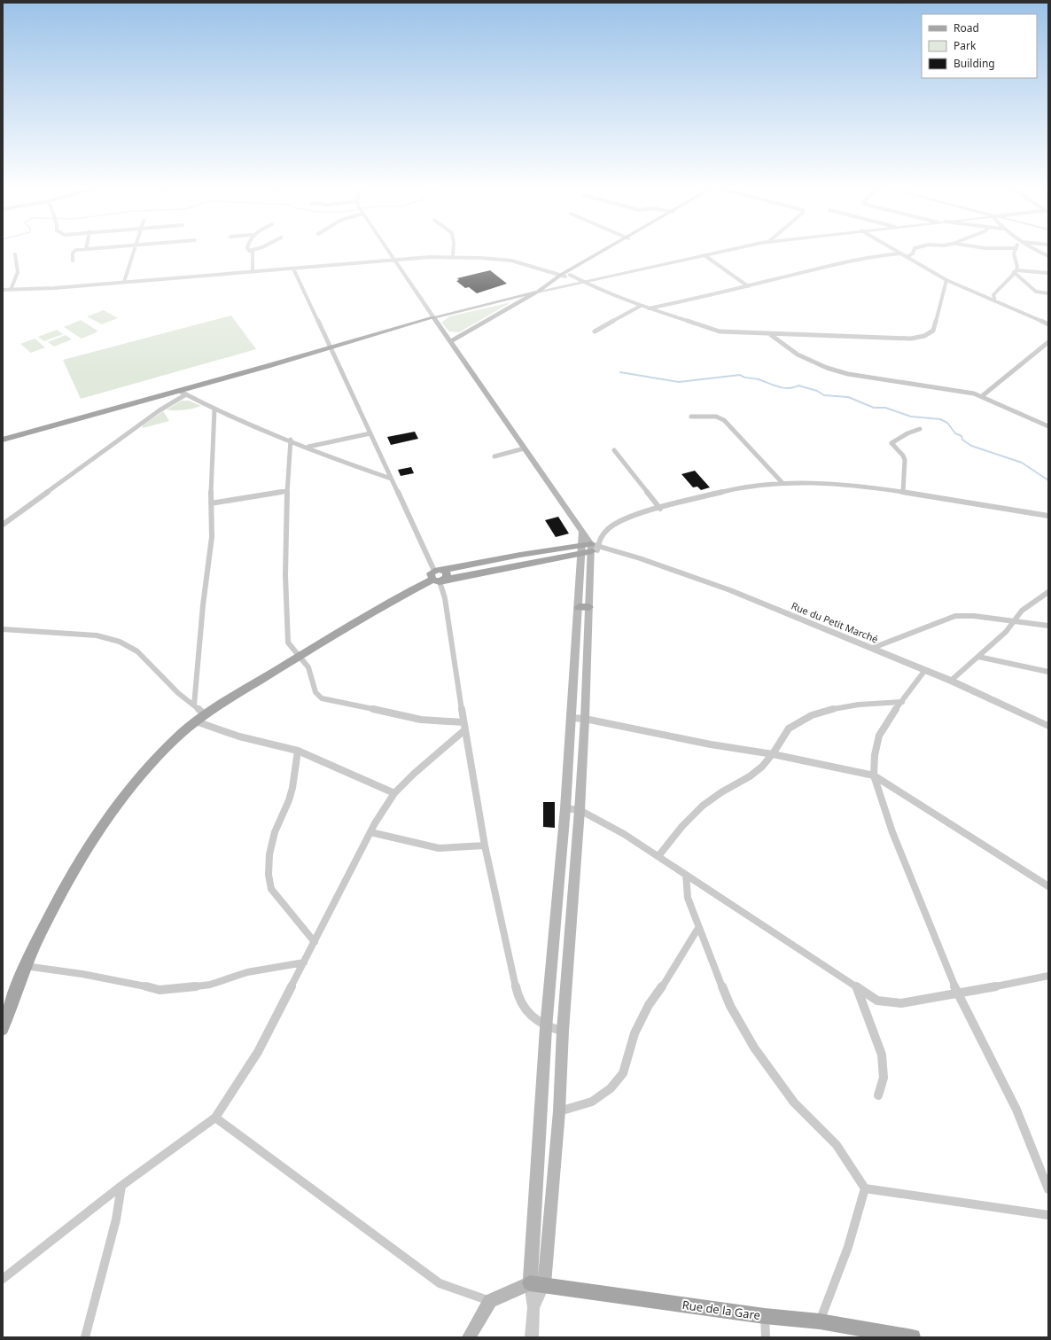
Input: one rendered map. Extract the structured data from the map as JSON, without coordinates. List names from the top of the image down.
{
  "streets": {
    "main road": ["Rue de la Gare"],
    "street": ["Rue du Petit Marché"]
  },
  "legend": ["Road", "Park", "Building"]
}
